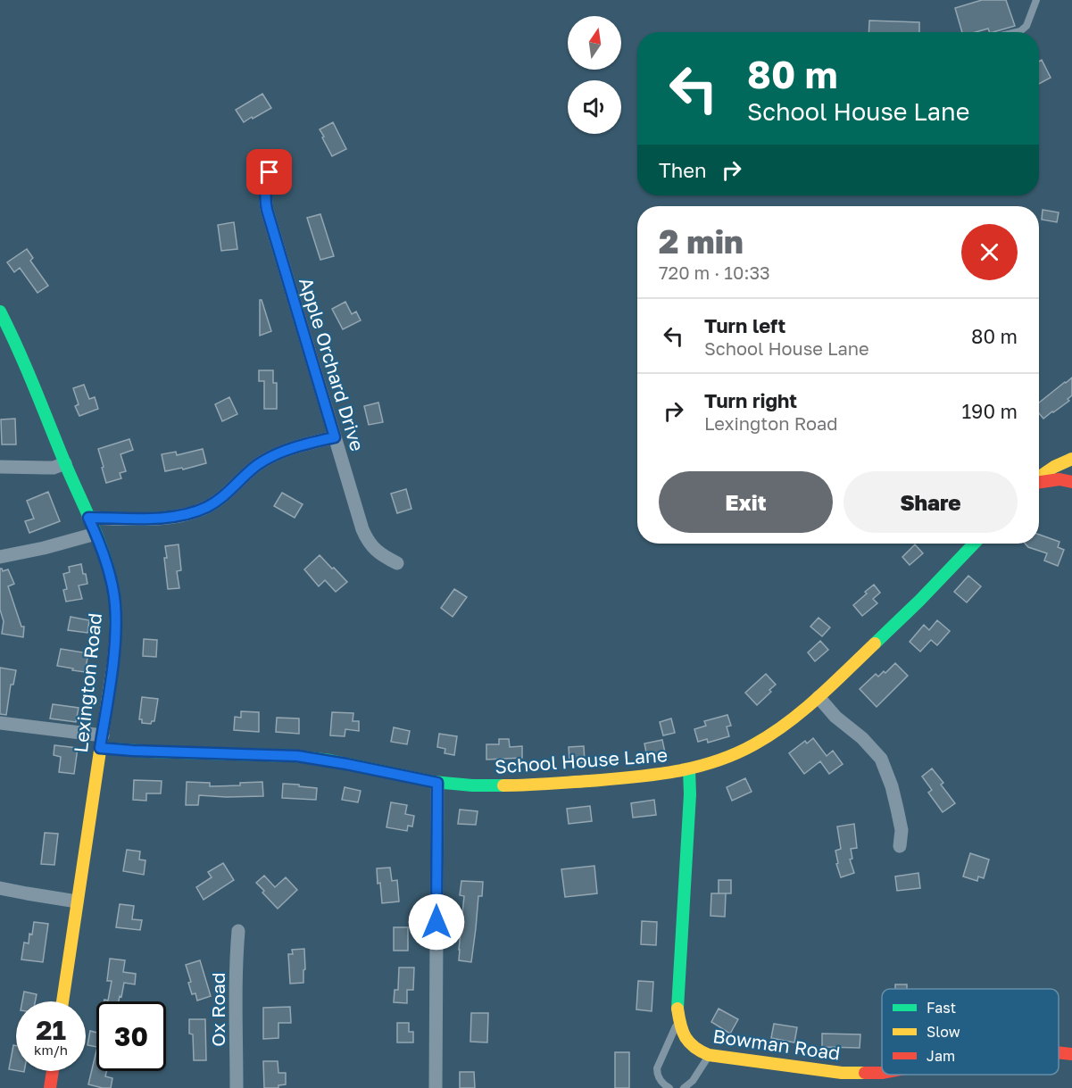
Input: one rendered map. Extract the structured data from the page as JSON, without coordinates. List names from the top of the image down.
{
  "streets": {
    "street": [
      "Apple Orchard Drive",
      "Lexington Road",
      "School House Lane",
      "Ox Road",
      "Bowman Road"
    ]
  },
  "crossings": [
    ["Lexington Road", "School House Lane"],
    ["School House Lane", "Bowman Road"]
  ],
  "legend": ["Fast", "Slow", "Jam"],
  "north": "top",
  "page": {
    "turn": ["80 m", "School House Lane"],
    "then": "Then",
    "heading": ["2 min", "720 m · 10:33"],
    "list": [
      {
        "name": "Turn left",
        "note": "School House Lane",
        "value": "80 m"
      },
      {
        "name": "Turn right",
        "note": "Lexington Road",
        "value": "190 m"
      }
    ],
    "buttons": ["Exit", "Share"],
    "speed": "21 km/h",
    "limit": "30"
  }
}
